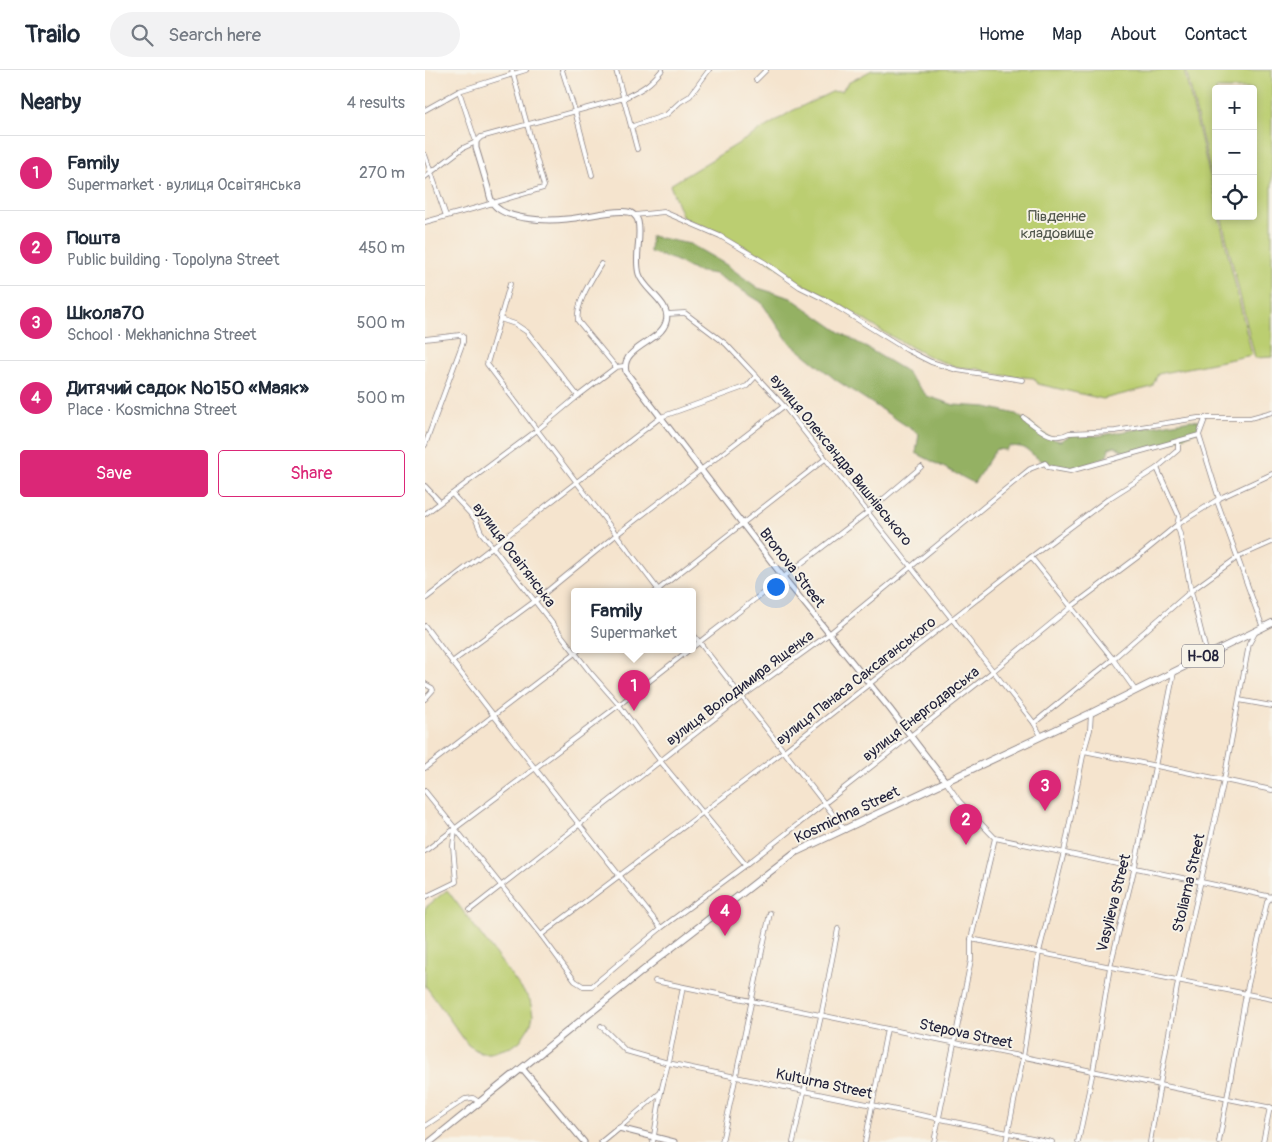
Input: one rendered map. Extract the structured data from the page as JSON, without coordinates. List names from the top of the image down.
{
  "streets": {
    "main road": ["Н-08", "Kosmichna Street"],
    "street": [
      "вулиця Олександра Вишнівського",
      "вулиця Освітянська",
      "Bronova Street",
      "вулиця Панаса Саксаганського",
      "вулиця Володимира Ященка",
      "вулиця Енергодарська",
      "Stoliarna Street",
      "Vasylieva Street",
      "Stepova Street",
      "Kulturna Street"
    ]
  },
  "crossings": [
    ["вулиця Олександра Вишнівського", "вулиця Панаса Саксаганського"],
    ["вулиця Олександра Вишнівського", "вулиця Володимира Ященка"],
    ["вулиця Олександра Вишнівського", "вулиця Енергодарська"],
    ["вулиця Олександра Вишнівського", "Kosmichna Street"],
    ["вулиця Освітянська", "вулиця Панаса Саксаганського"],
    ["вулиця Освітянська", "вулиця Володимира Ященка"],
    ["вулиця Освітянська", "вулиця Енергодарська"],
    ["Bronova Street", "вулиця Панаса Саксаганського"],
    ["Bronova Street", "вулиця Володимира Ященка"],
    ["Bronova Street", "вулиця Енергодарська"],
    ["Bronova Street", "Kosmichna Street"],
    ["вулиця Панаса Саксаганського", "вулиця Володимира Ященка"],
    ["вулиця Панаса Саксаганського", "вулиця Енергодарська"],
    ["Kosmichna Street", "Stoliarna Street"],
    ["Kosmichna Street", "Vasylieva Street"],
    ["Stoliarna Street", "Stepova Street"],
    ["Vasylieva Street", "Stepova Street"]
  ],
  "parks": ["Південне кладовище"],
  "page": {
    "header": "Trailo",
    "search": "Search here",
    "nav": [
      "Home",
      "Map",
      "About",
      "Contact"
    ],
    "heading": ["Nearby", "4 results"],
    "map_buttons": ["+", "−"],
    "list": [
      {
        "mark": "1",
        "name": "Family",
        "note": "Supermarket · вулиця Освітянська",
        "value": "270 m"
      },
      {
        "mark": "2",
        "name": "Пошта",
        "note": "Public building · Topolyna Street",
        "value": "450 m"
      },
      {
        "mark": "3",
        "name": "Школа70",
        "note": "School · Mekhanichna Street",
        "value": "500 m"
      },
      {
        "mark": "4",
        "name": "Дитячий садок №150 «Маяк»",
        "note": "Place · Kosmichna Street",
        "value": "500 m"
      }
    ],
    "buttons": ["Save", "Share"],
    "popup": ["Family", "Supermarket"],
    "pins": [
      "1",
      "3",
      "2",
      "4"
    ]
  }
}
